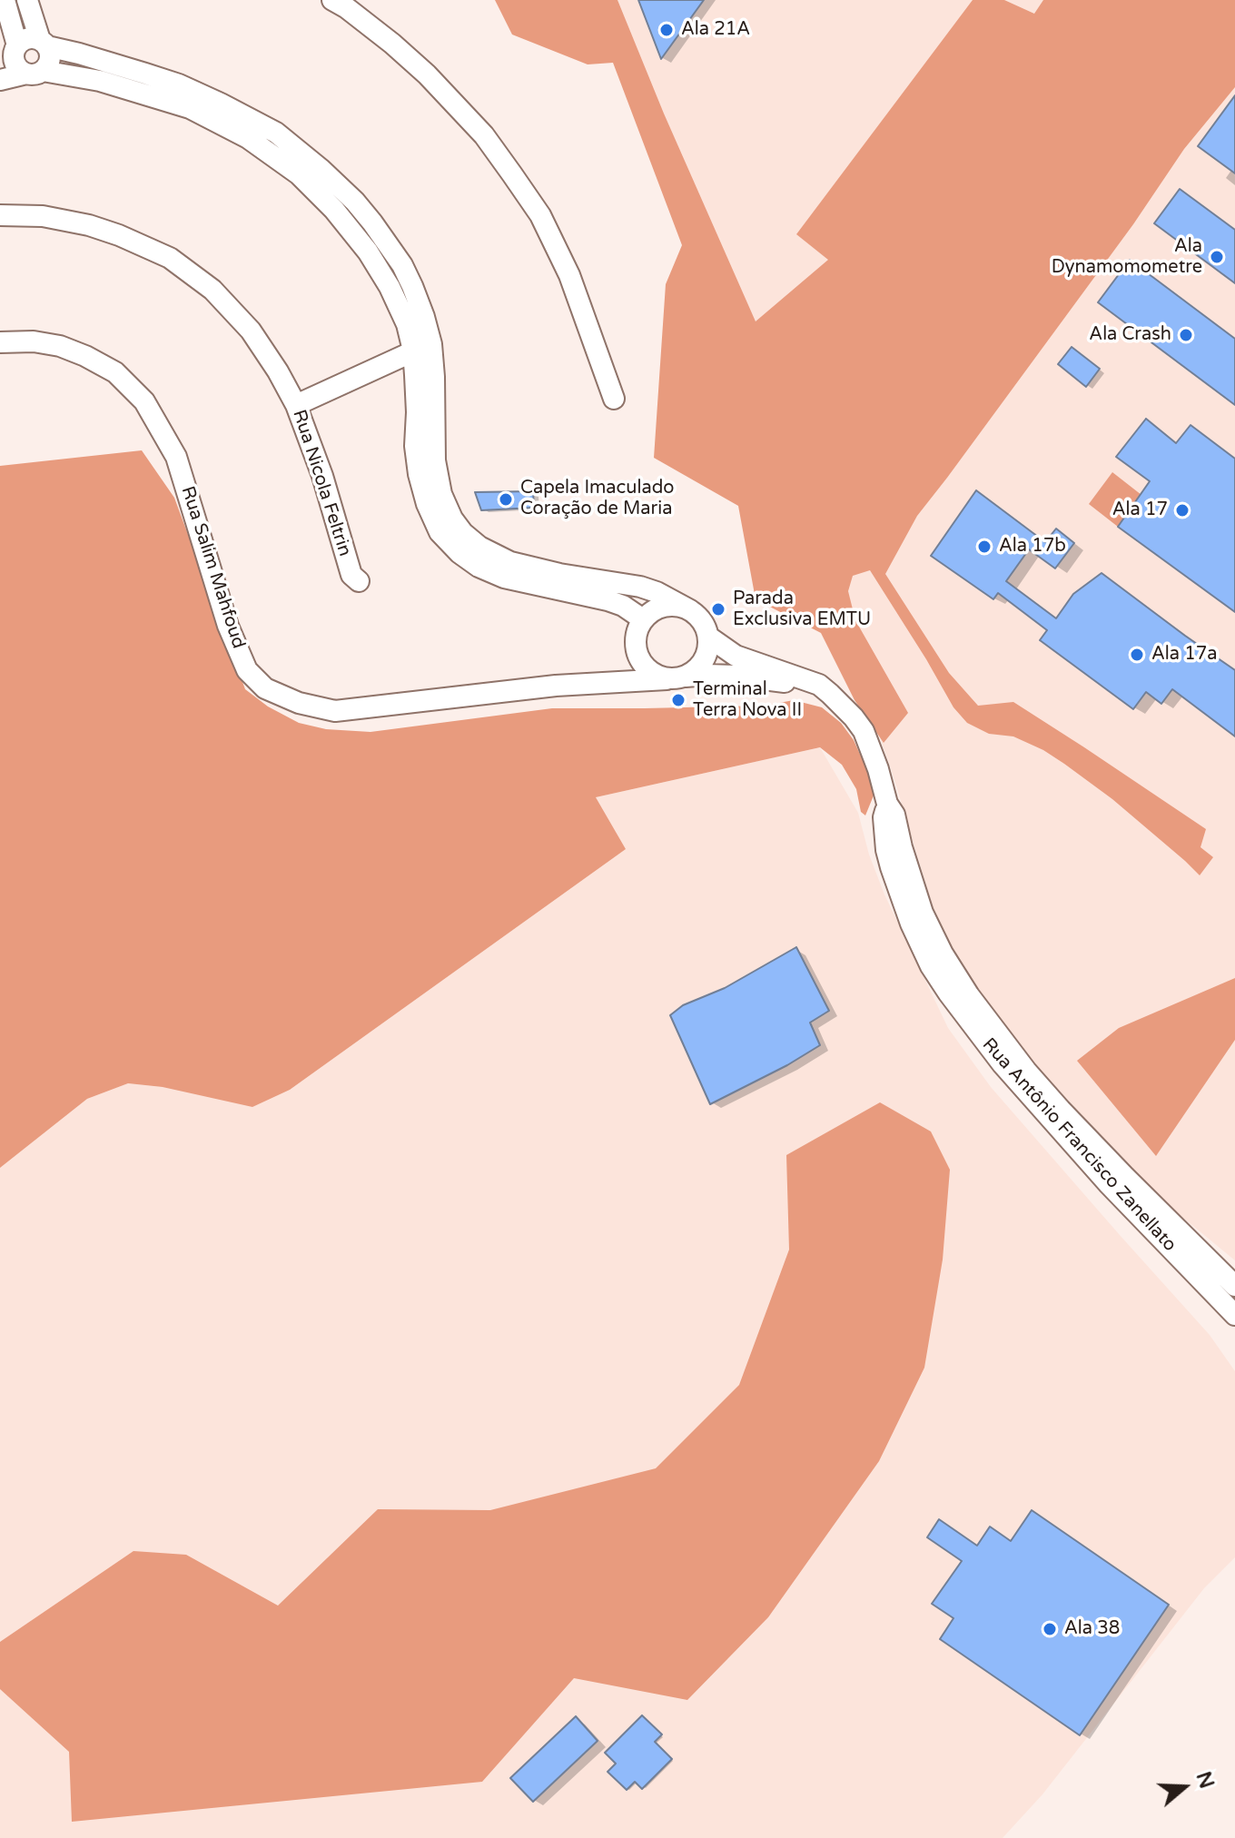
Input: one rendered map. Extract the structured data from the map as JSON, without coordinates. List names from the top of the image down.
{
  "streets": {
    "street": ["Rua Nicola Feltrin", "Rua Salim Mahfoud", "Rua Antônio Francisco Zanellato"]
  },
  "crossings": [
    ["Rua Salim Mahfoud", "Rua Antônio Francisco Zanellato"]
  ],
  "places": [
    "Ala 21A",
    "Ala Dynamomometre",
    "Ala Crash",
    "Capela Imaculado Coração de Maria",
    "Ala 17",
    "Ala 17b",
    "Parada Exclusiva EMTU",
    "Ala 17a",
    "Terminal Terra Nova II",
    "Ala 38"
  ],
  "north": "right"
}
